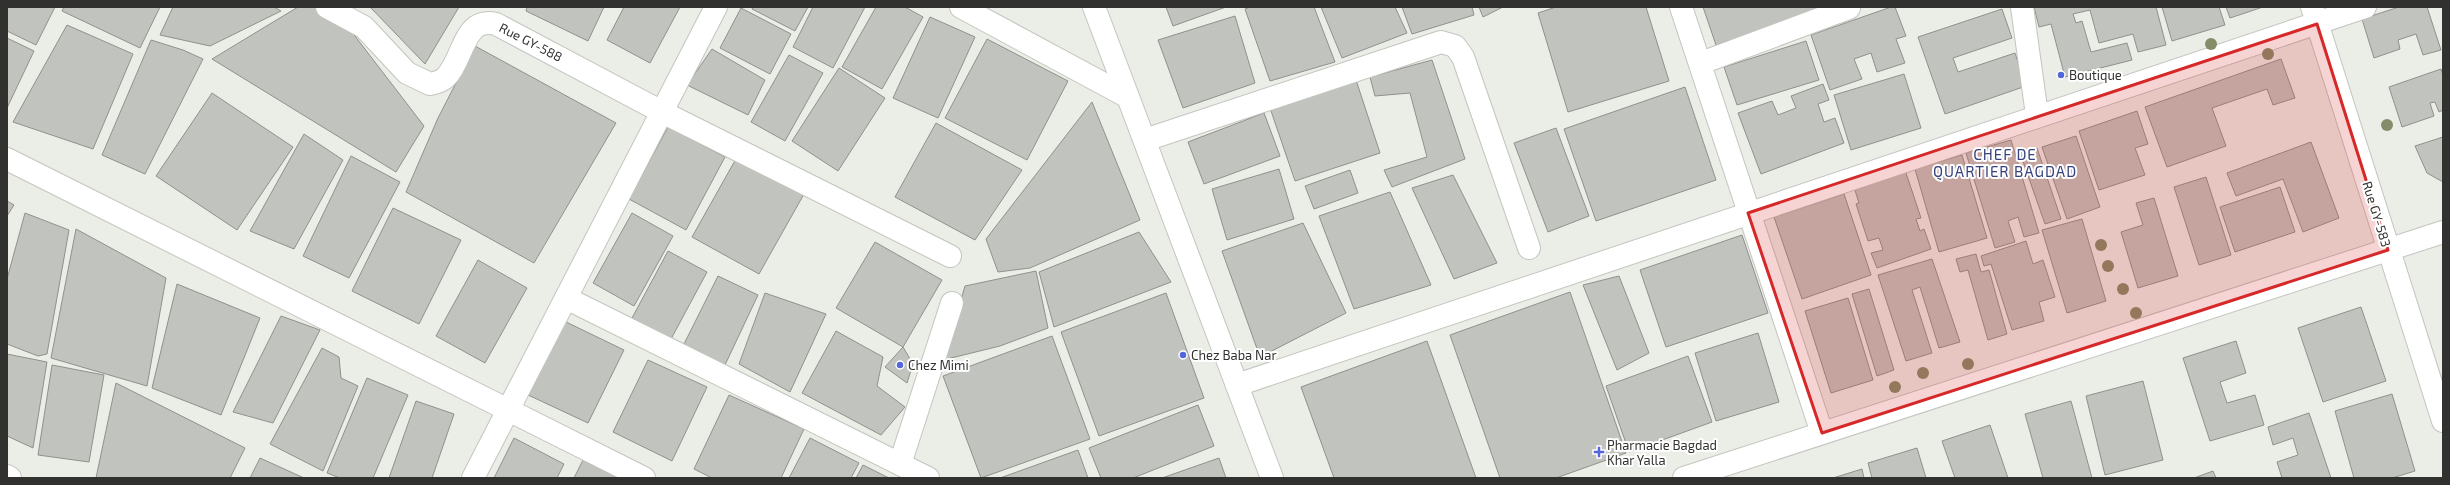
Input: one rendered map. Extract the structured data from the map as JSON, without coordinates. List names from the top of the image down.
{
  "streets": {
    "street": ["Rue GY-588", "Rue GY-583"]
  },
  "districts": ["CHEF DE QUARTIER BAGDAD"],
  "places": {
    "other": ["Boutique", "Chez Baba Nar", "Chez Mimi"],
    "health": ["Pharmacie Bagdad Khar Yalla"]
  }
}
